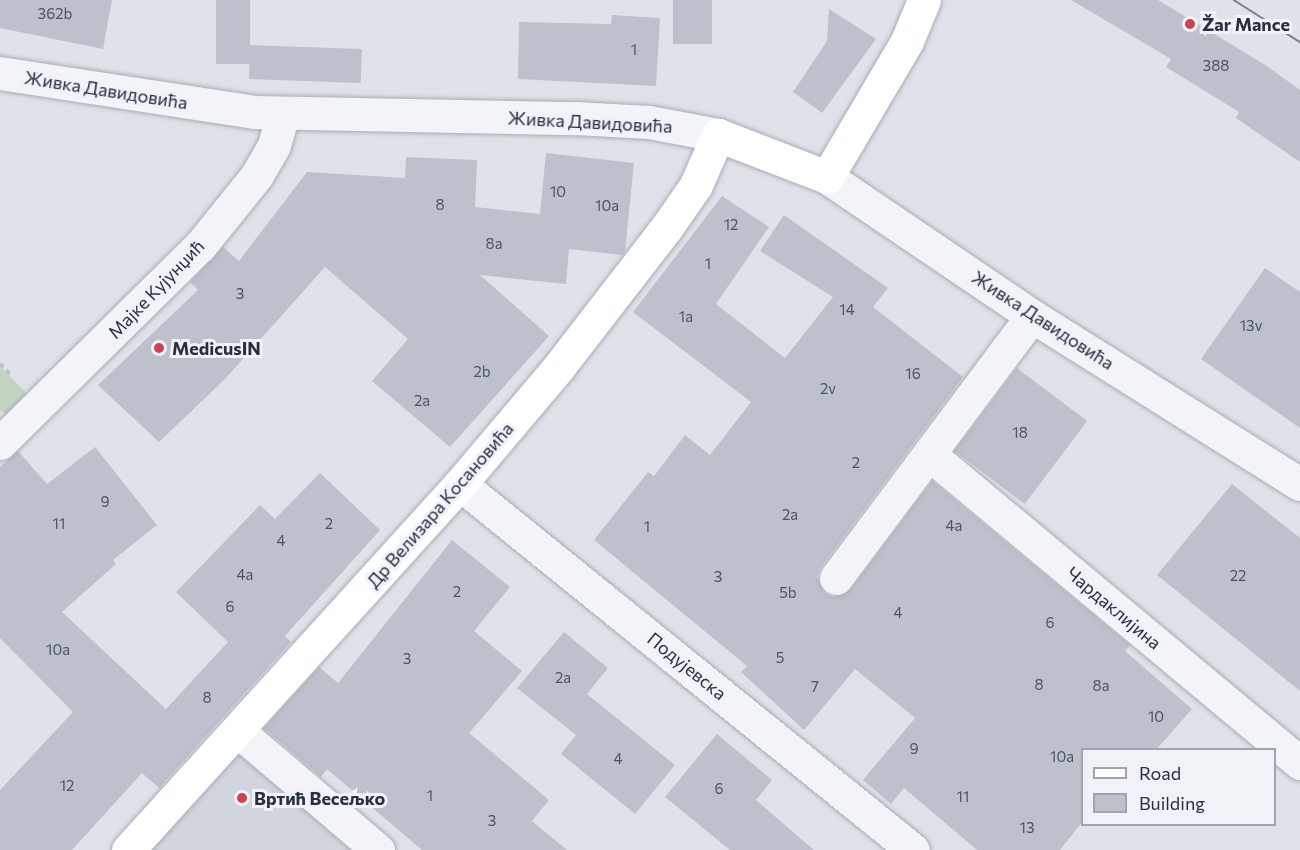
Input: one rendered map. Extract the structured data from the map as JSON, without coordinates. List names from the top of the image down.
{
  "streets": {
    "street": [
      "Живка Давидовића",
      "Мајке Кујунџић",
      "Др Велизара Косановића",
      "Чардаклијина",
      "Подујевска"
    ]
  },
  "crossings": [
    ["Живка Давидовића", "Мајке Кујунџић"],
    ["Живка Давидовића", "Др Велизара Косановића"],
    ["Др Велизара Косановића", "Подујевска"]
  ],
  "places": ["Žar Mance", "MedicusIN", "Вртић Весељко"],
  "house_numbers": [
    "362b",
    "1",
    "388",
    "10",
    "8",
    "10a",
    "12",
    "8a",
    "1",
    "3",
    "14",
    "1a",
    "13v",
    "2b",
    "16",
    "2v",
    "2a",
    "18",
    "2",
    "9",
    "2a",
    "11",
    "2",
    "4a",
    "1",
    "4",
    "4a",
    "22",
    "3",
    "2",
    "5b",
    "6",
    "4",
    "6",
    "10a",
    "5",
    "3",
    "2a",
    "8",
    "8a",
    "7",
    "8",
    "10",
    "9",
    "10a",
    "4",
    "12",
    "6",
    "1",
    "11",
    "3",
    "13"
  ],
  "legend": ["Road", "Building"]
}
